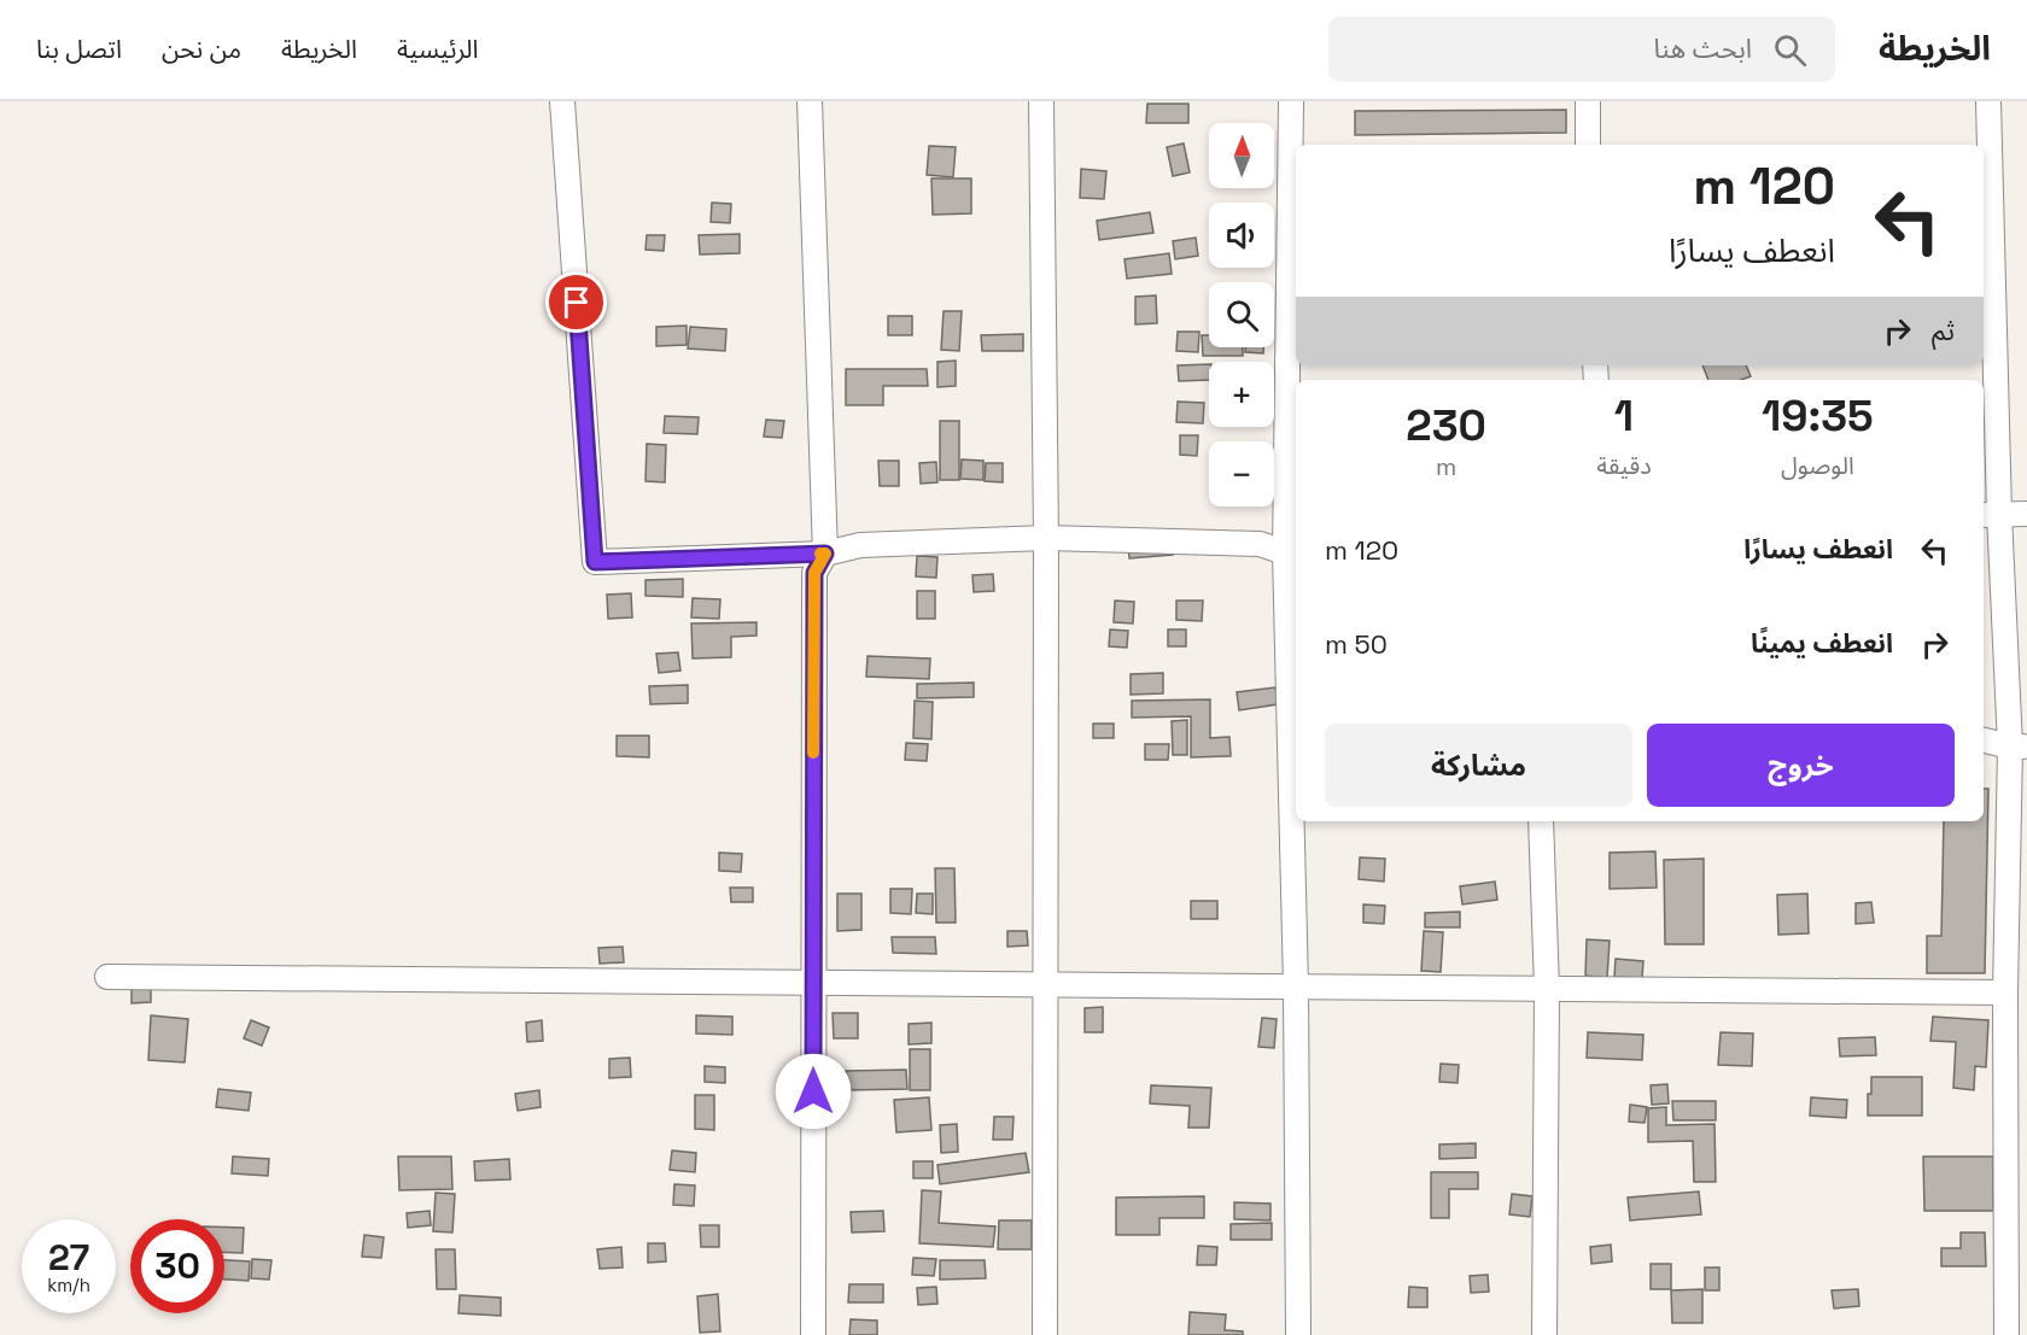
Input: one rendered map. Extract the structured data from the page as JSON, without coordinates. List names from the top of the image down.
{
  "north": "top",
  "page": {
    "header": "الخريطة",
    "search": "ابحث هنا",
    "nav": [
      "الرئيسية",
      "الخريطة",
      "من نحن",
      "اتصل بنا"
    ],
    "map_buttons": ["+", "−"],
    "turn": ["120 m", "انعطف يسارًا"],
    "then": "ثم",
    "eta": [
      "19:35",
      "الوصول",
      "1",
      "دقيقة",
      "230",
      "m"
    ],
    "list": [
      {
        "name": "انعطف يسارًا",
        "value": "120 m"
      },
      {
        "name": "انعطف يمينًا",
        "value": "50 m"
      }
    ],
    "buttons": ["خروج", "مشاركة"],
    "speed": "27 km/h",
    "limit": "30"
  }
}
